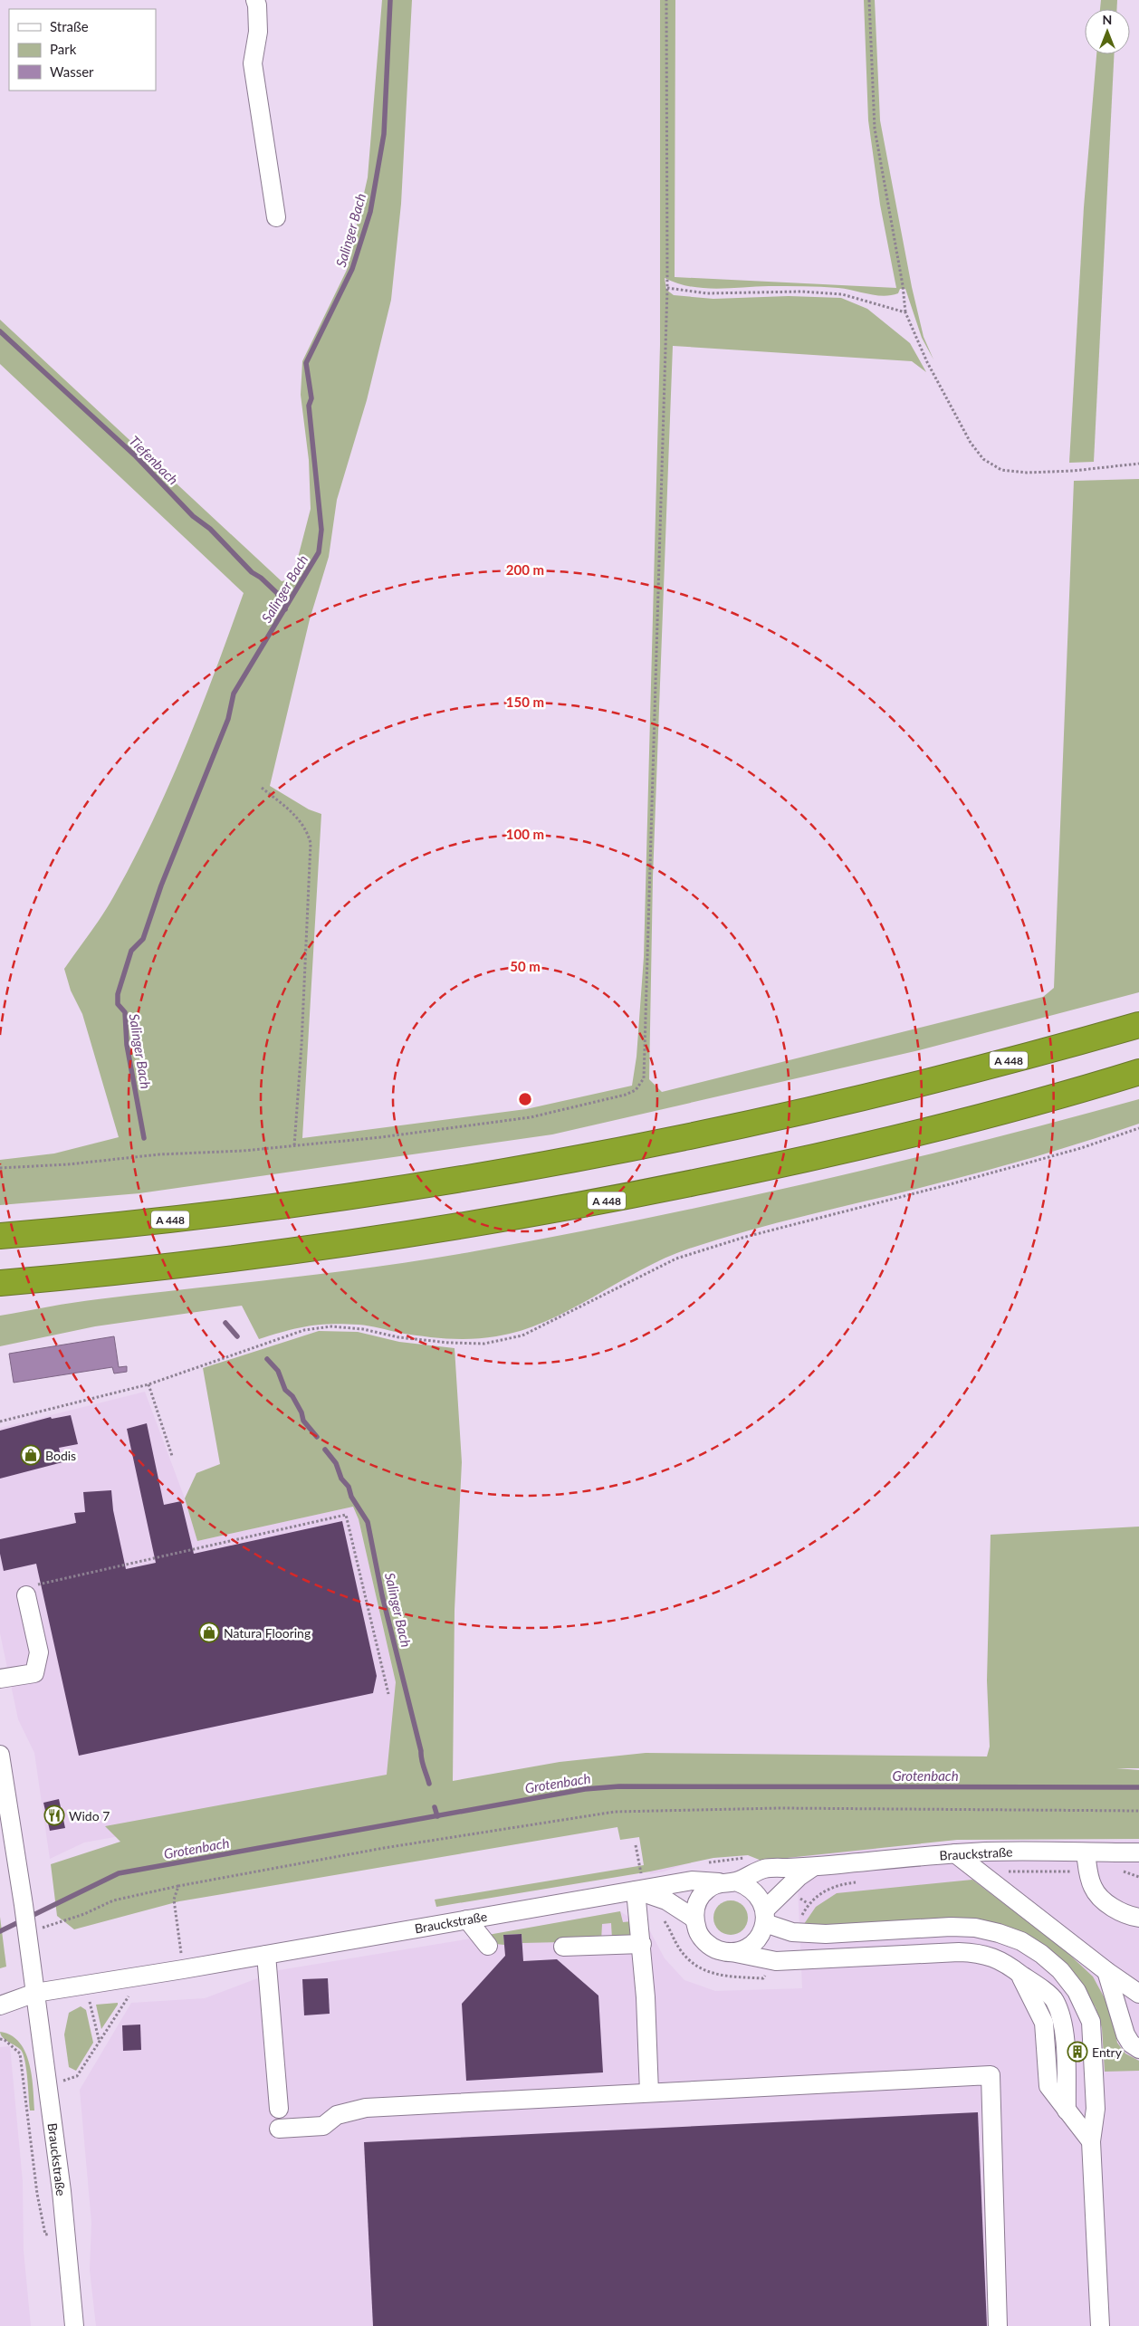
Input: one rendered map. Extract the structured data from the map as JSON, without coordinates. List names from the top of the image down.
{
  "streets": {
    "highway": ["A 448"],
    "street": ["Brauckstraße"]
  },
  "water": ["Salinger Bach", "Tiefenbach", "Grotenbach"],
  "places": {
    "shop": ["Bodis", "Natura Flooring"],
    "restaurant": ["Wido 7"],
    "building": ["Entry"]
  },
  "legend": ["Straße", "Park", "Wasser"],
  "north": "top",
  "rings": [
    "200 m",
    "150 m",
    "100 m",
    "50 m"
  ]
}
